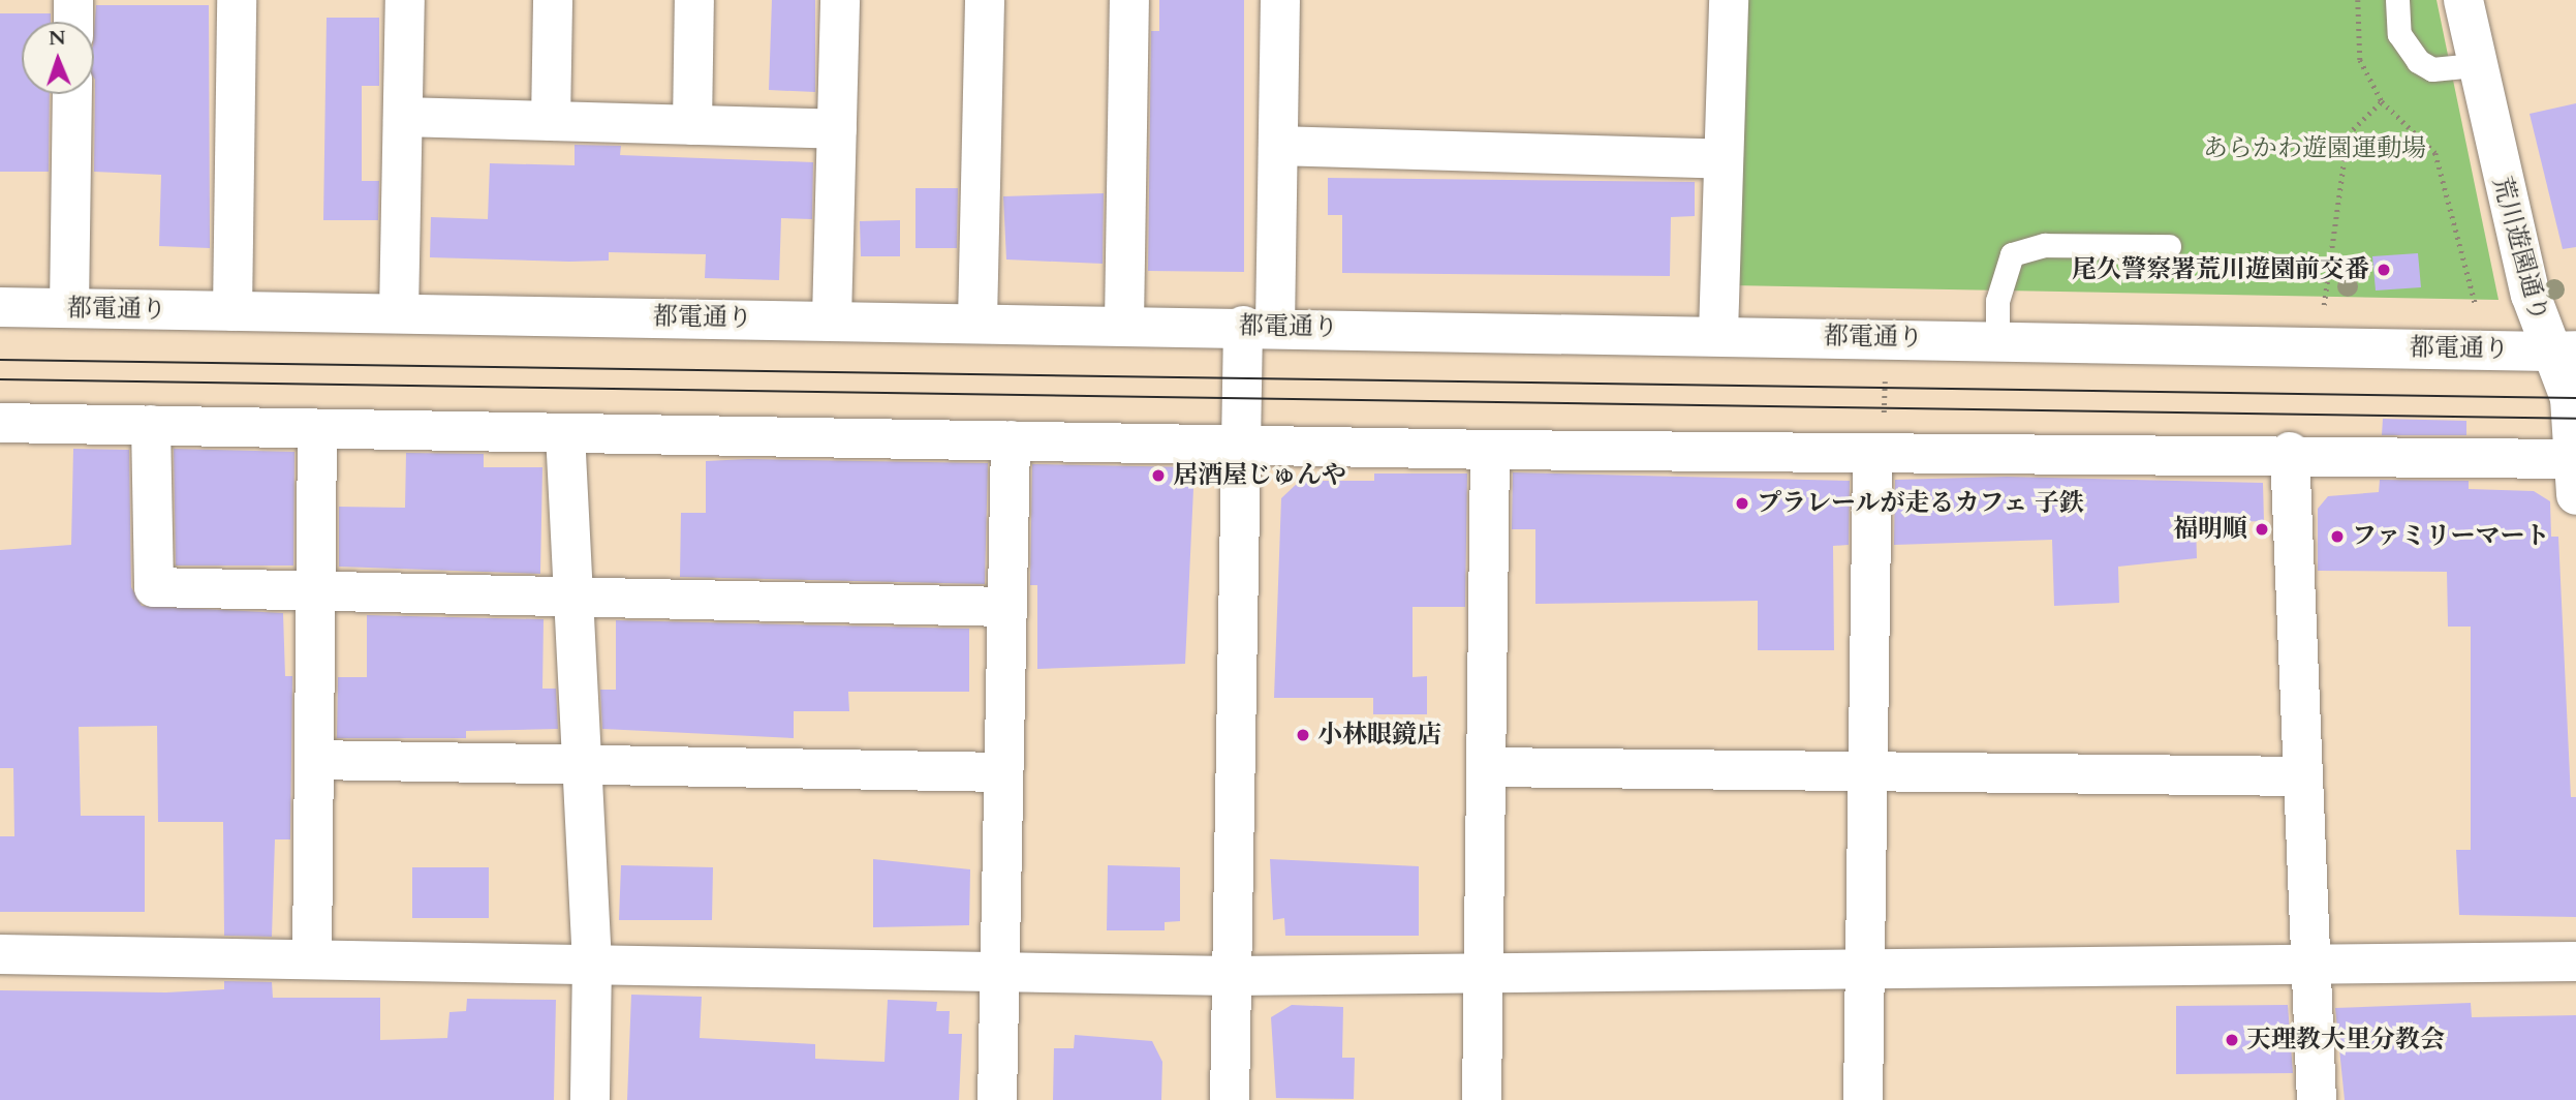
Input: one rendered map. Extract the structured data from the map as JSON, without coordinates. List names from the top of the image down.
{
  "streets": {
    "street": ["荒川遊園通り", "都電通り"]
  },
  "crossings": [
    ["荒川遊園通り", "都電通り"]
  ],
  "parks": ["あらかわ遊園運動場"],
  "places": [
    "尾久警察署荒川遊園前交番",
    "居酒屋じゅんや",
    "プラレールが走るカフェ 子鉄",
    "福明順",
    "ファミリーマート",
    "小林眼鏡店",
    "天理教大里分教会"
  ],
  "north": "top"
}
